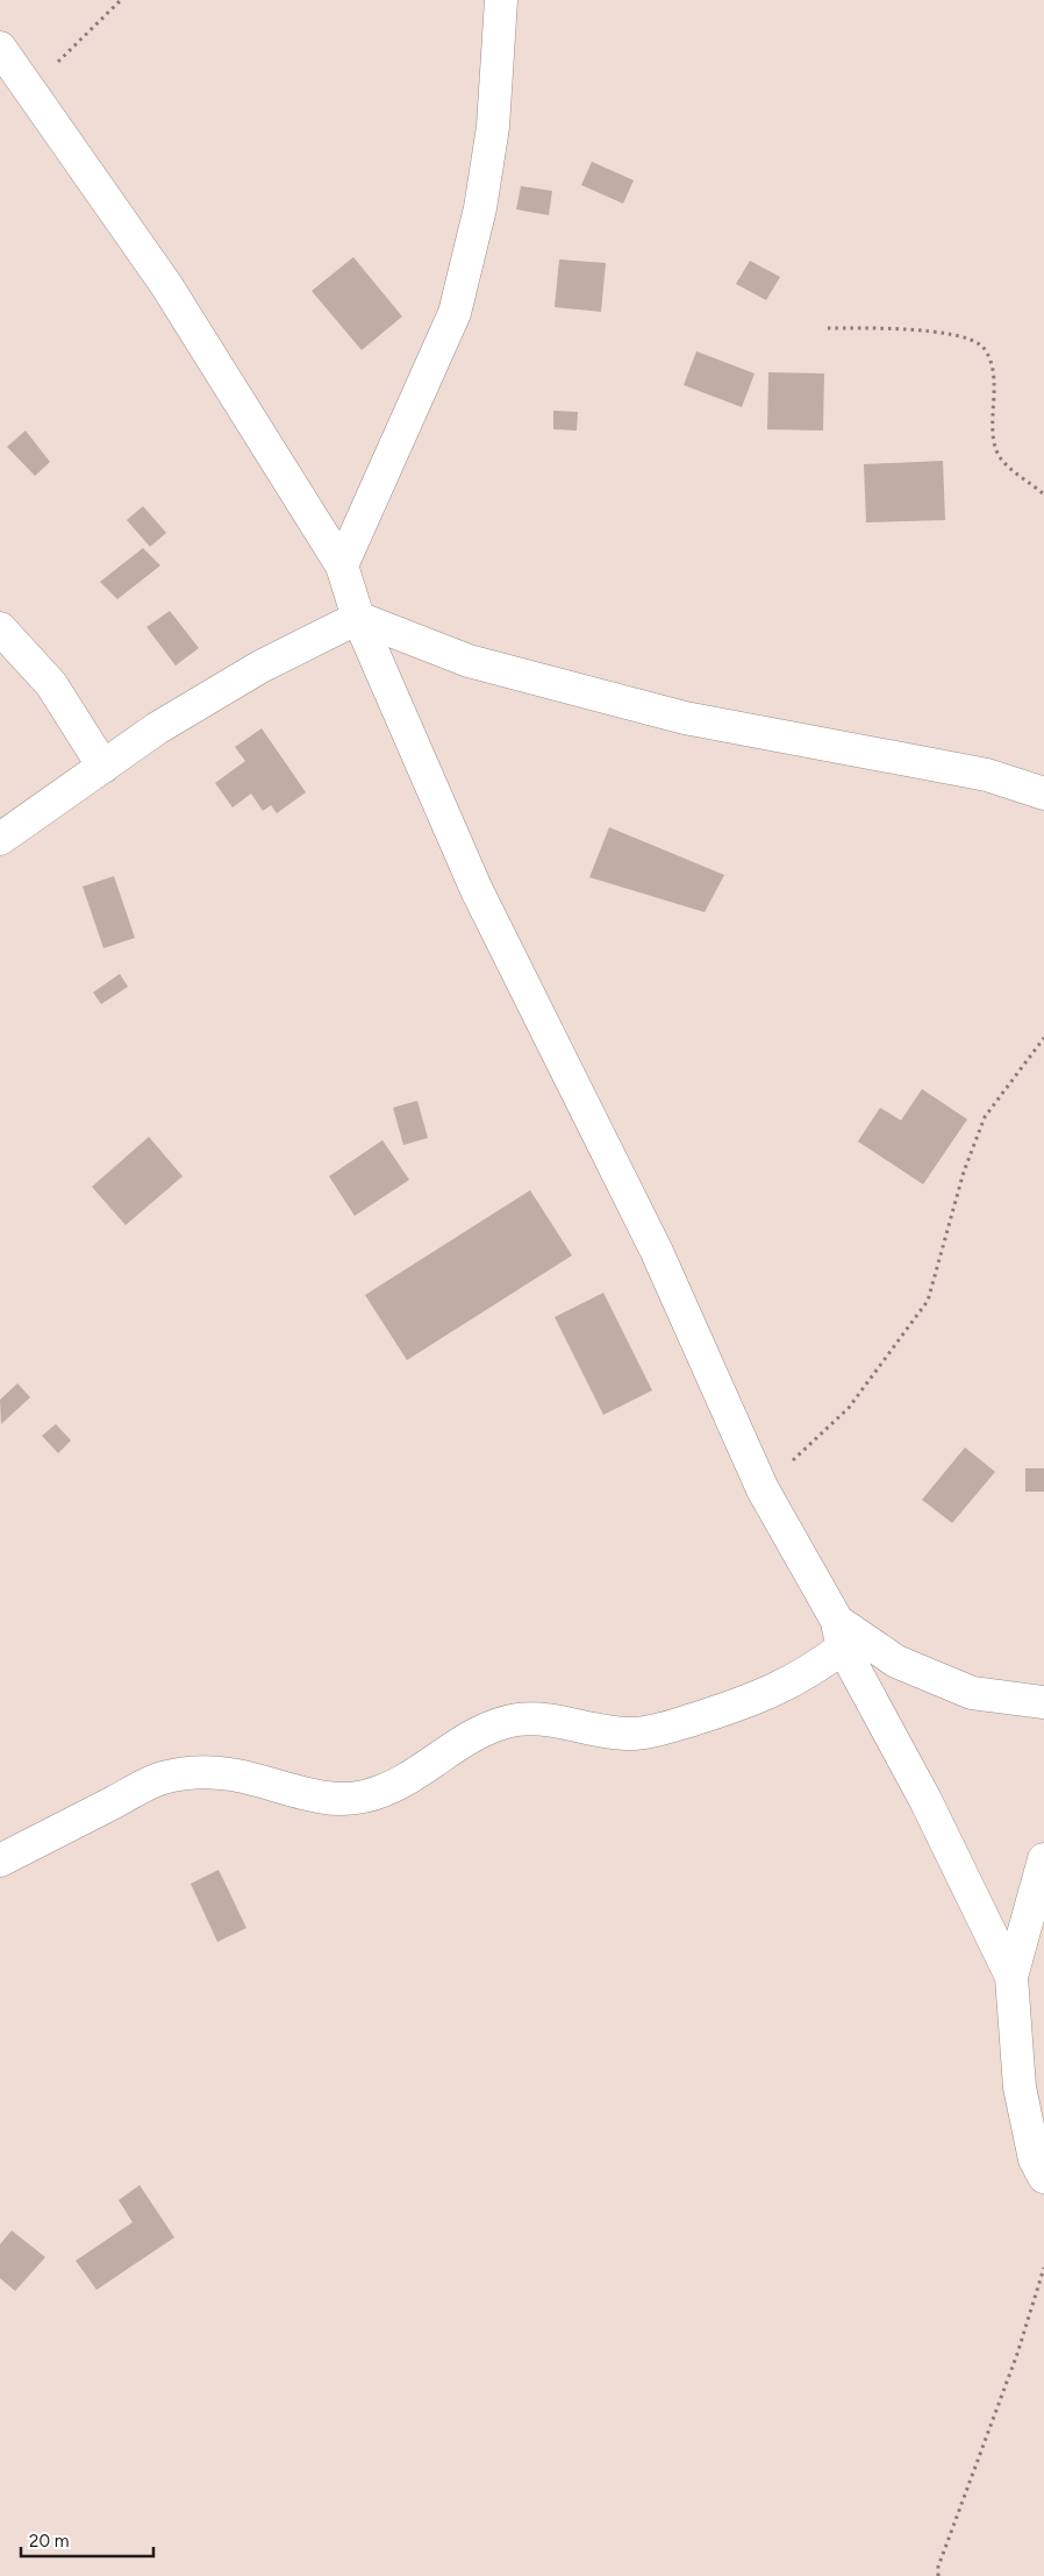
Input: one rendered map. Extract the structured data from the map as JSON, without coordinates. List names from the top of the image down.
{
  "scale_bar": "20 m"
}
